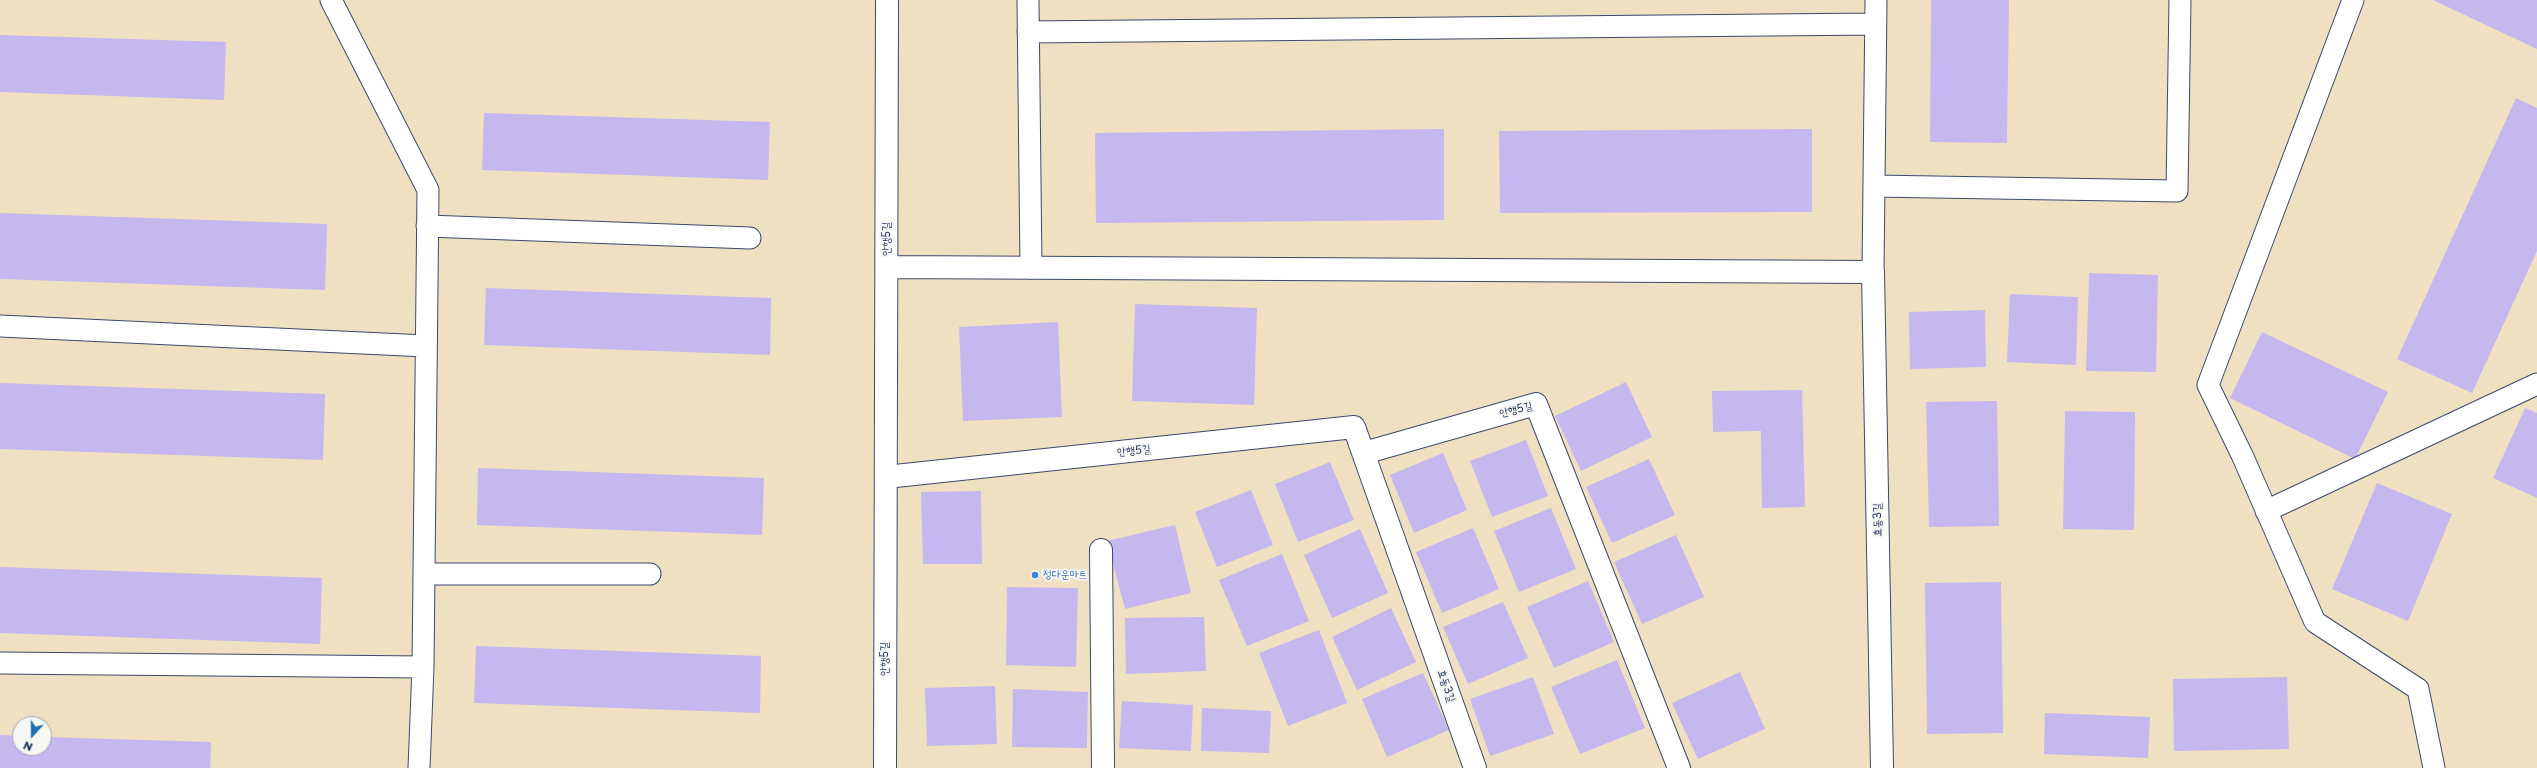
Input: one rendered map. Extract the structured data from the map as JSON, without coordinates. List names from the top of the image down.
{
  "streets": {
    "street": ["안행5길", "효동3길"]
  },
  "crossings": [
    ["안행5길", "효동3길"]
  ],
  "places": ["정다운마트"],
  "north": "bottom"
}
